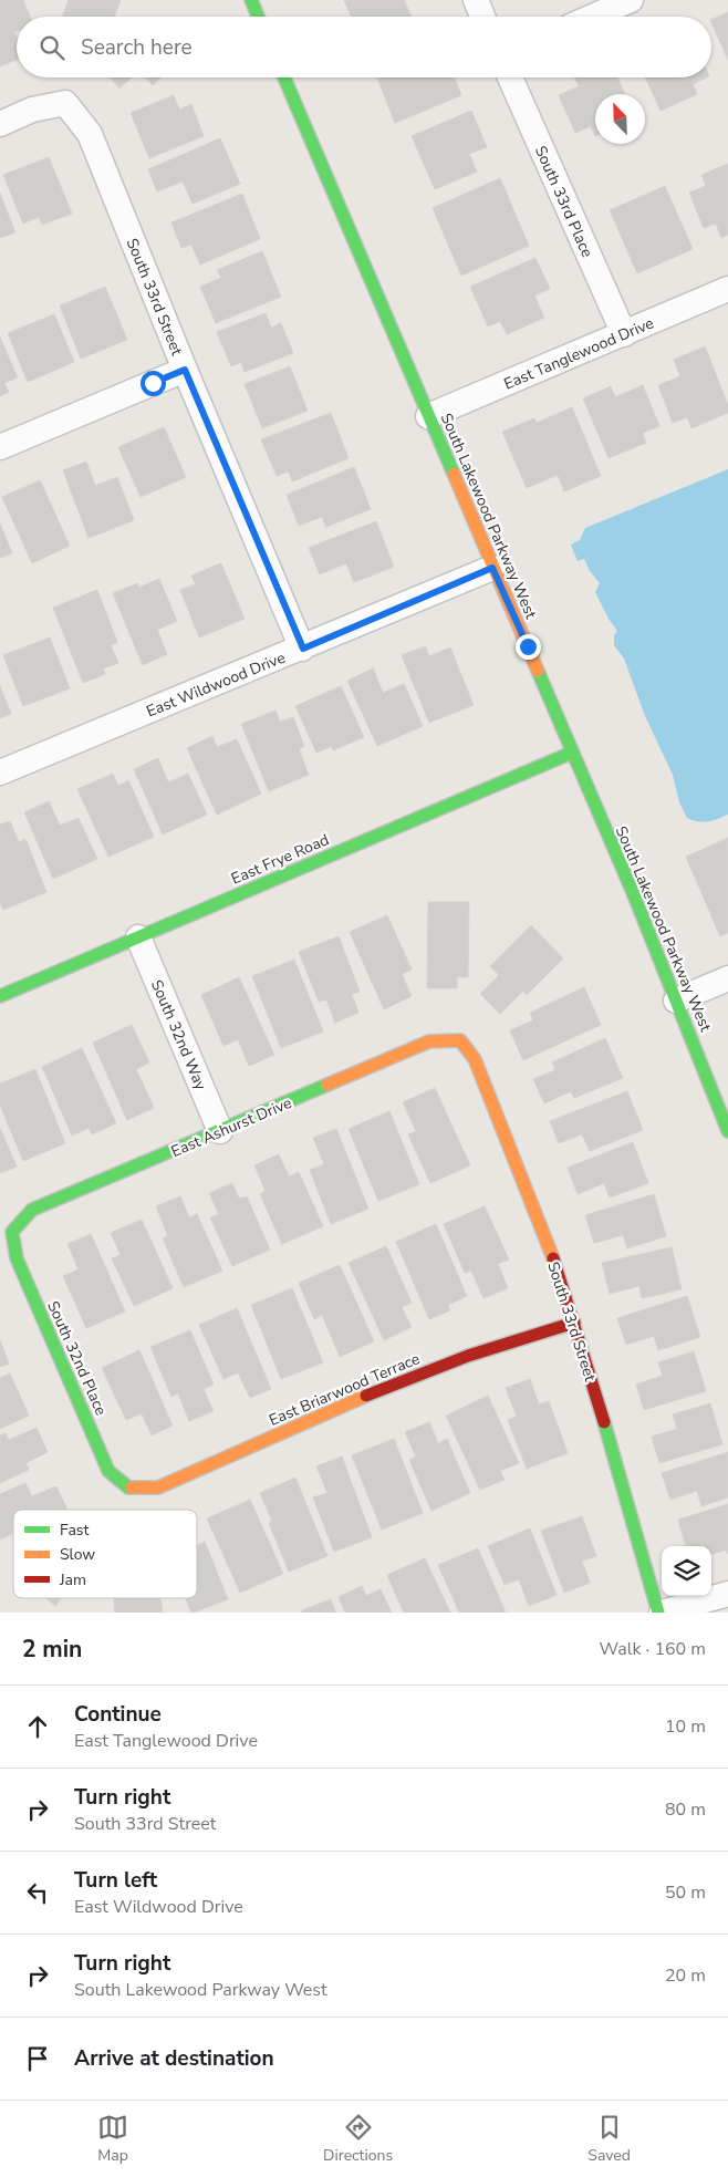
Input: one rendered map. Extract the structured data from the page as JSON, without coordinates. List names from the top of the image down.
{
  "streets": {
    "street": [
      "South 33rd Place",
      "South 33rd Street",
      "East Tanglewood Drive",
      "South Lakewood Parkway West",
      "East Wildwood Drive",
      "East Frye Road",
      "South 32nd Way",
      "East Ashurst Drive",
      "South 32nd Place",
      "East Briarwood Terrace"
    ]
  },
  "crossings": [
    ["South 33rd Place", "East Tanglewood Drive"],
    ["South 33rd Street", "East Wildwood Drive"],
    ["South 33rd Street", "East Ashurst Drive"],
    ["South 33rd Street", "East Briarwood Terrace"],
    ["East Tanglewood Drive", "South Lakewood Parkway West"],
    ["South Lakewood Parkway West", "East Wildwood Drive"],
    ["South Lakewood Parkway West", "East Frye Road"],
    ["East Frye Road", "South 32nd Way"],
    ["South 32nd Way", "East Ashurst Drive"],
    ["East Ashurst Drive", "South 32nd Place"],
    ["South 32nd Place", "East Briarwood Terrace"]
  ],
  "legend": ["Fast", "Slow", "Jam"],
  "north": "top left",
  "page": {
    "search": "Search here",
    "heading": ["2 min", "Walk · 160 m"],
    "list": [
      ["Continue", "East Tanglewood Drive", "10 m"],
      ["Turn right", "South 33rd Street", "80 m"],
      ["Turn left", "East Wildwood Drive", "50 m"],
      ["Turn right", "South Lakewood Parkway West", "20 m"],
      "Arrive at destination"
    ],
    "nav": ["Map", "Directions", "Saved"]
  }
}
